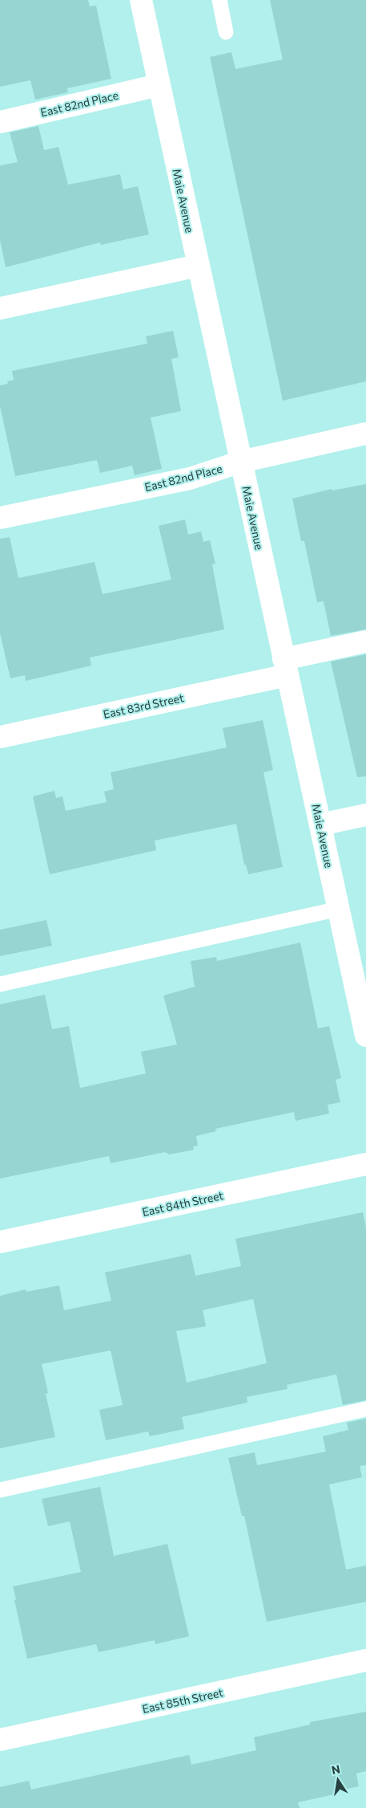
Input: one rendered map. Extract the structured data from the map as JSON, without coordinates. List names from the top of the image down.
{
  "streets": {
    "street": [
      "East 82nd Place",
      "Maie Avenue",
      "East 83rd Street",
      "East 84th Street",
      "East 85th Street"
    ]
  },
  "crossings": [
    ["East 82nd Place", "Maie Avenue"],
    ["Maie Avenue", "East 83rd Street"]
  ],
  "north": "top"
}
